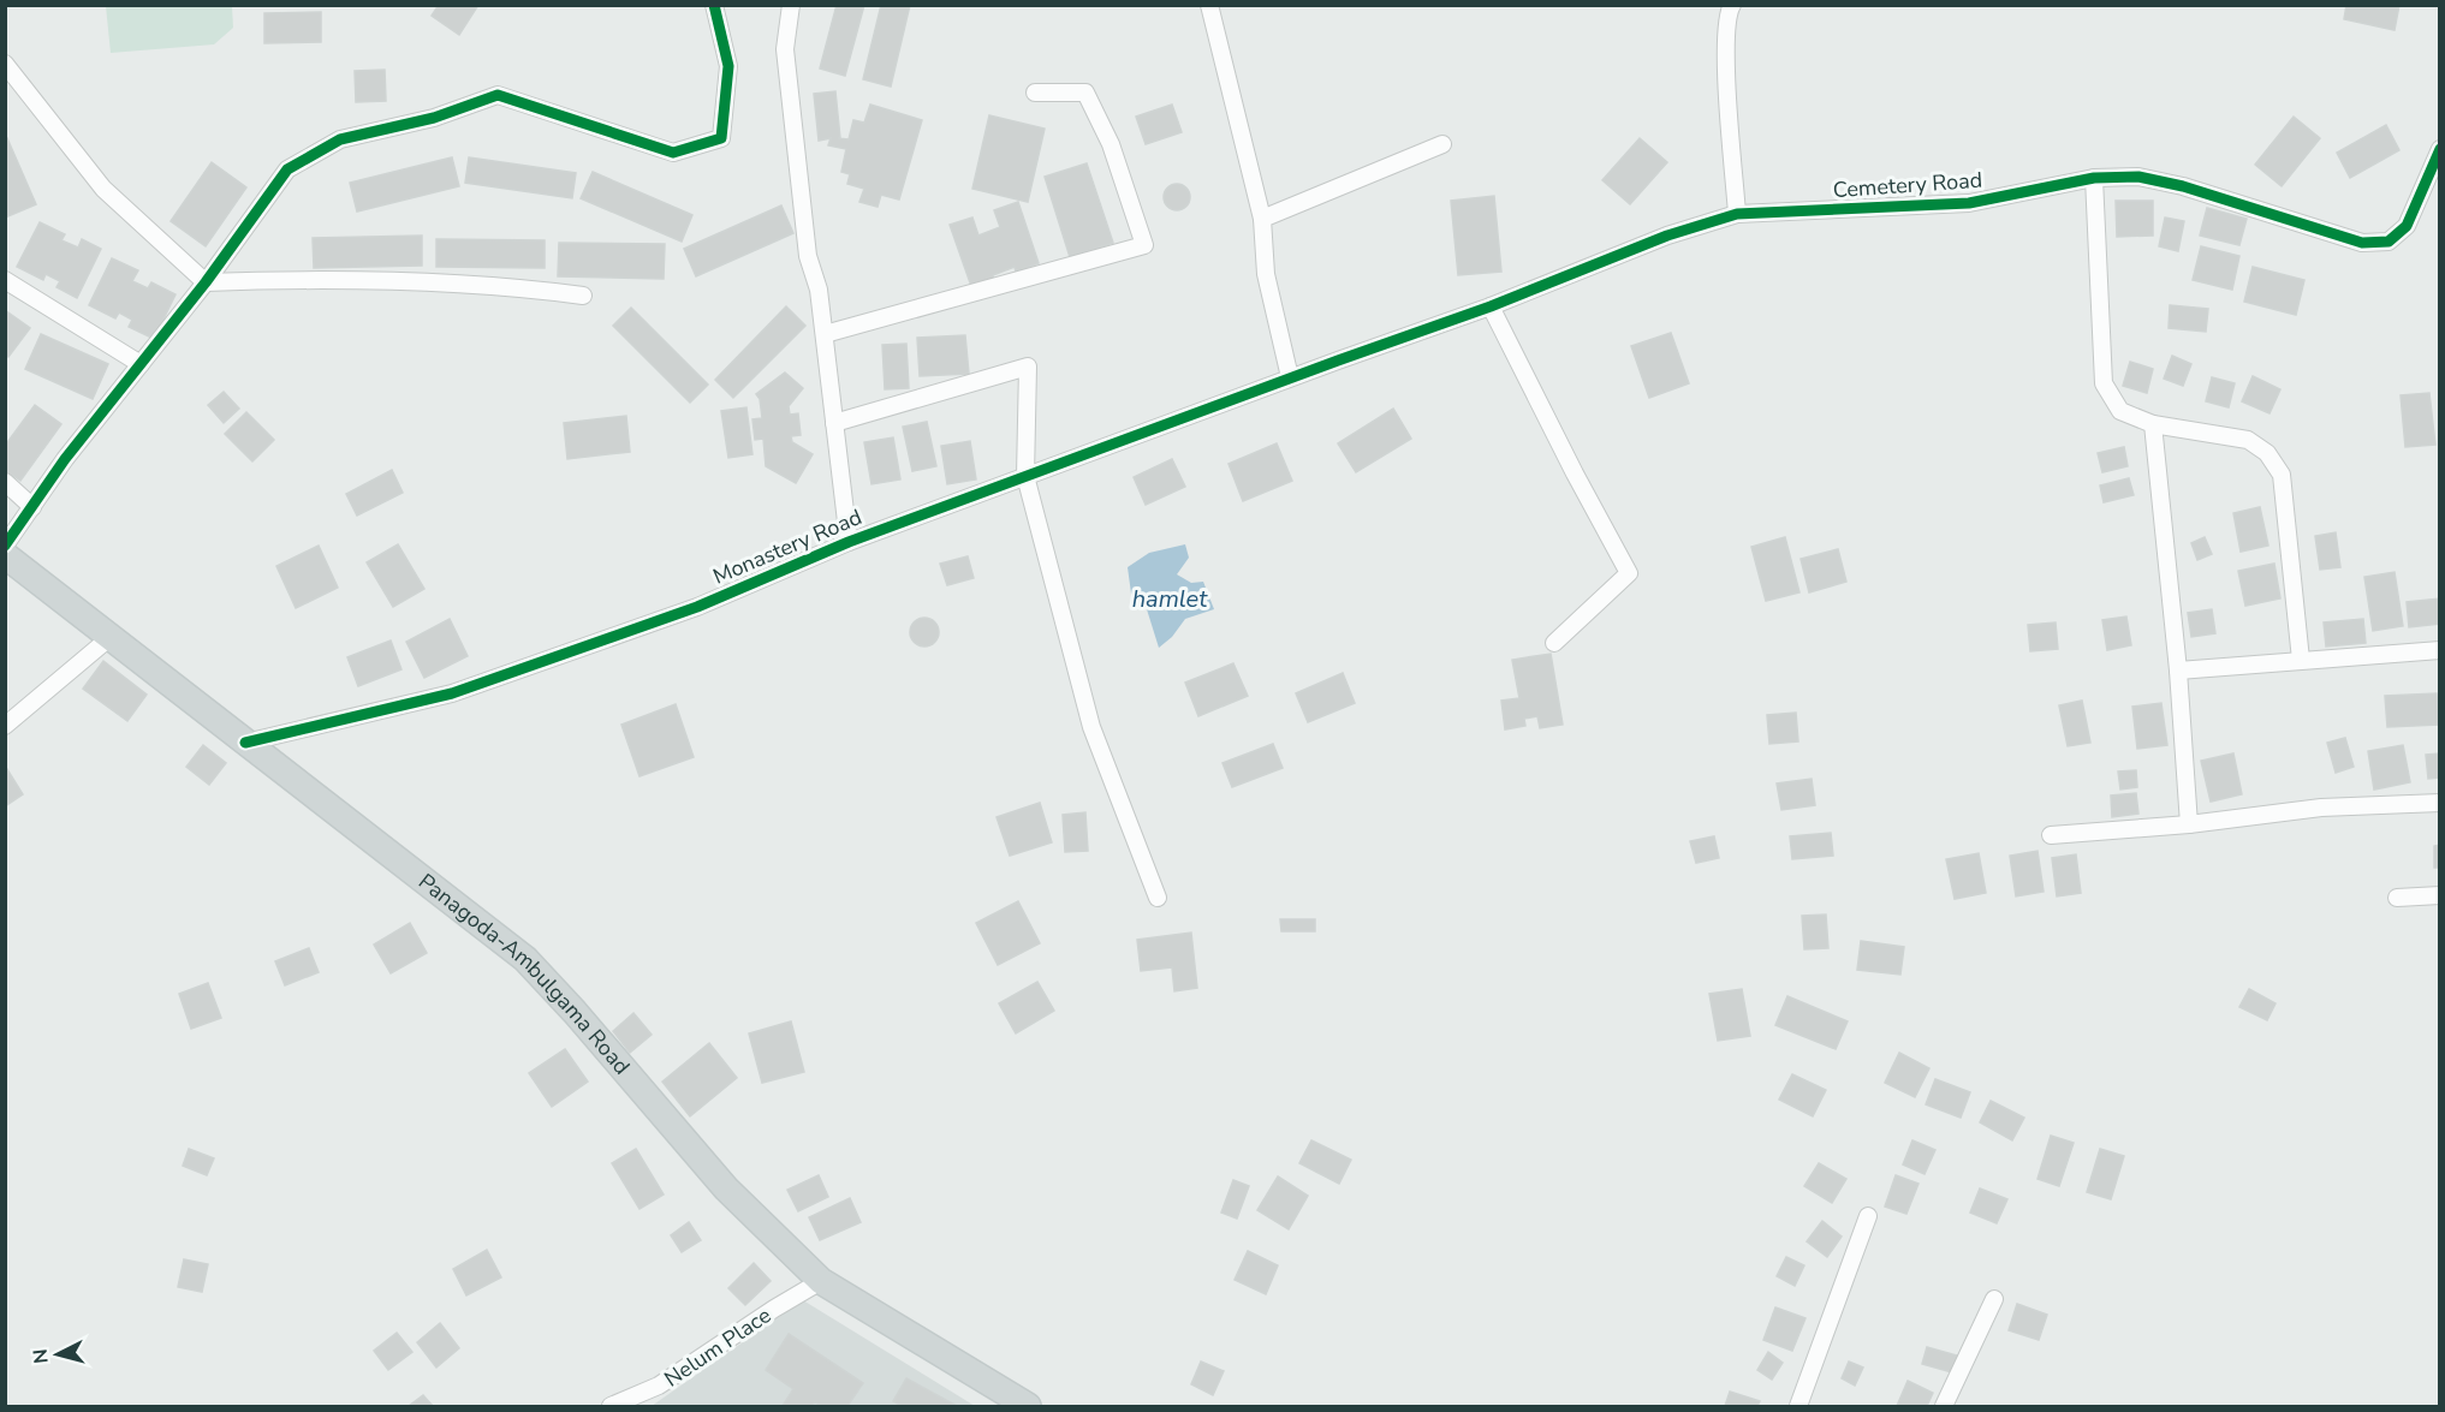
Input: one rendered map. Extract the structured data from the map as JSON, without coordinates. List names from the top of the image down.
{
  "streets": {
    "main road": ["Panagoda-Ambulgama Road"],
    "street": ["Cemetery Road", "Monastery Road", "Nelum Place"]
  },
  "crossings": [
    ["Cemetery Road", "Monastery Road"],
    ["Monastery Road", "Panagoda-Ambulgama Road"],
    ["Panagoda-Ambulgama Road", "Nelum Place"]
  ],
  "water": ["hamlet"],
  "north": "left"
}
